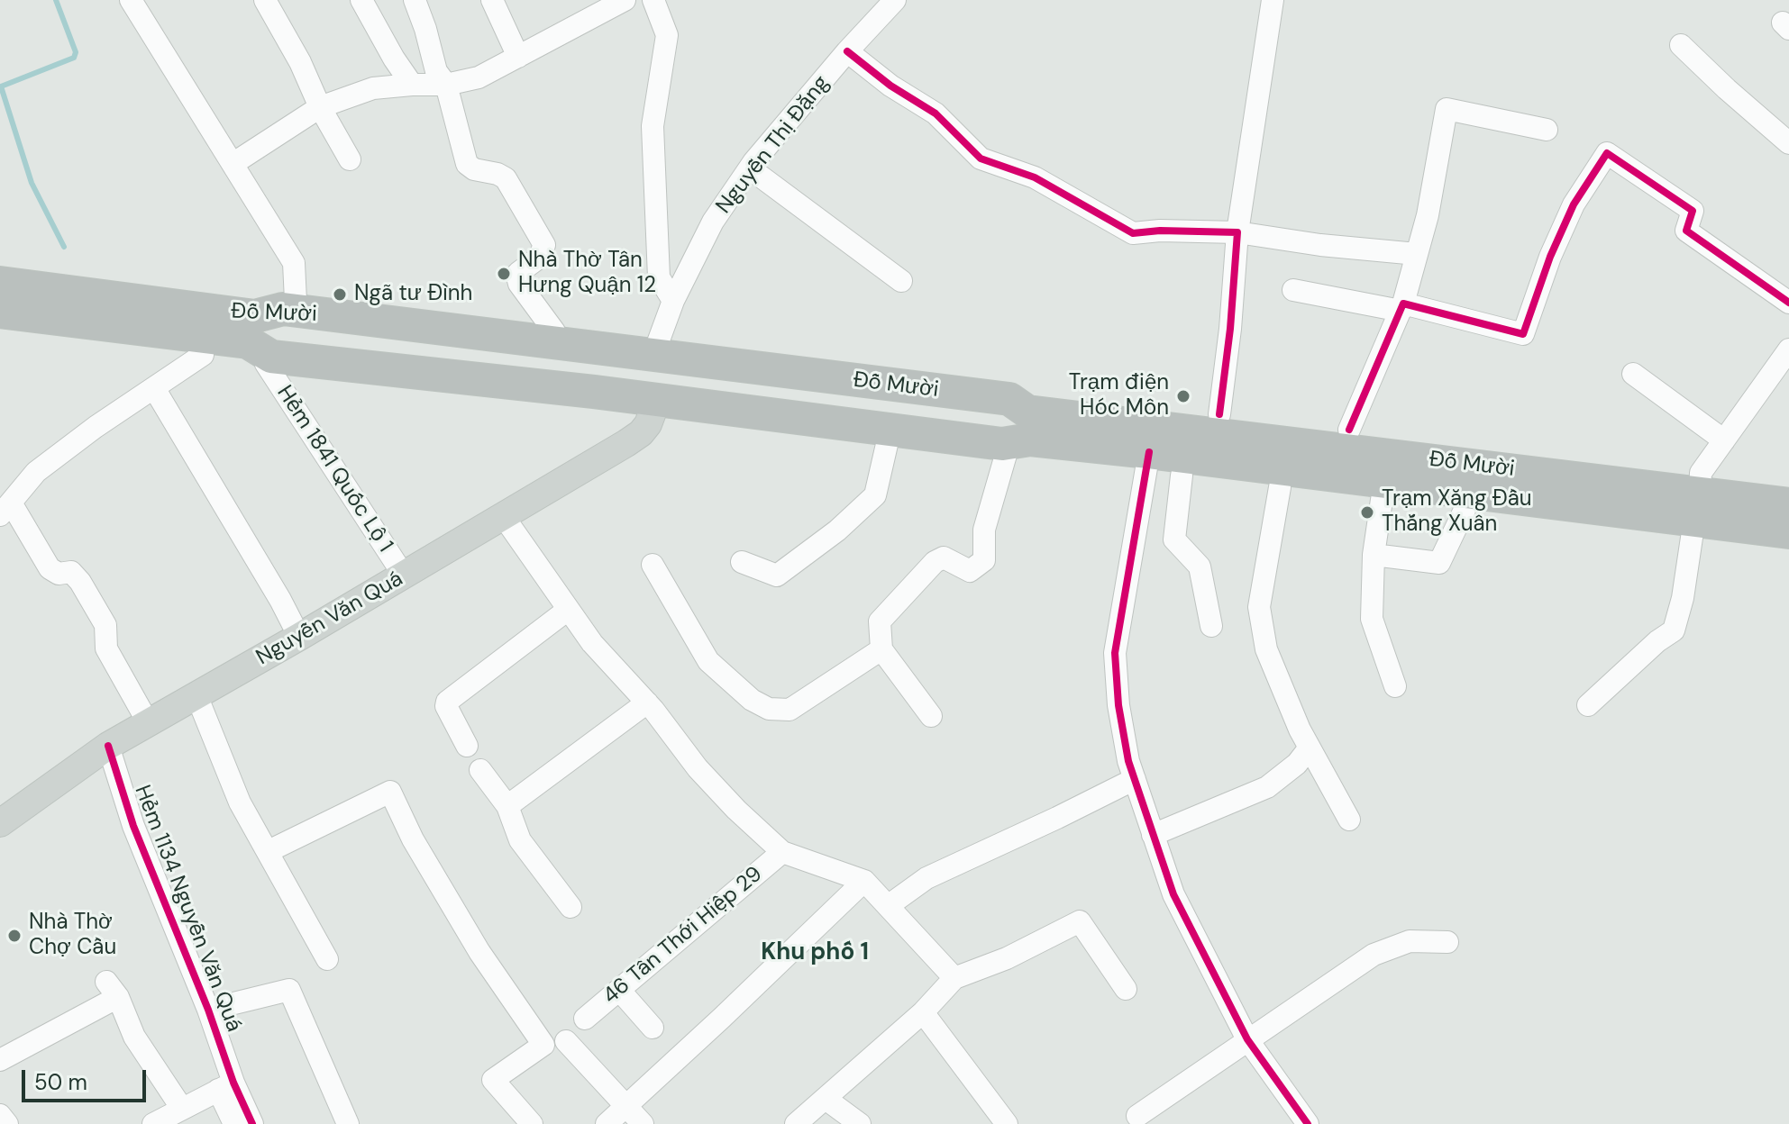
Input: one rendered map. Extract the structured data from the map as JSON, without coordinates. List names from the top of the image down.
{
  "streets": {
    "highway": ["Đỗ Mười"],
    "main road": ["Nguyễn Văn Quá"],
    "street": [
      "Nguyễn Thị Đặng",
      "Hẻm 1841 Quốc Lộ 1",
      "Hẻm 1134 Nguyễn Văn Quá",
      "46 Tân Thới Hiệp 29"
    ]
  },
  "crossings": [
    ["Nguyễn Thị Đặng", "Đỗ Mười"],
    ["Đỗ Mười", "Hẻm 1841 Quốc Lộ 1"],
    ["Đỗ Mười", "Nguyễn Văn Quá"],
    ["Hẻm 1841 Quốc Lộ 1", "Nguyễn Văn Quá"],
    ["Nguyễn Văn Quá", "Hẻm 1134 Nguyễn Văn Quá"]
  ],
  "districts": ["Khu phố 1"],
  "places": [
    "Nhà Thờ Tân Hưng Quận 12",
    "Ngã tư Đình",
    "Trạm điện Hóc Môn",
    "Trạm Xăng Đầu Thắng Xuân",
    "Nhà Thờ Chợ Cầu"
  ],
  "scale_bar": "50 m"
}
